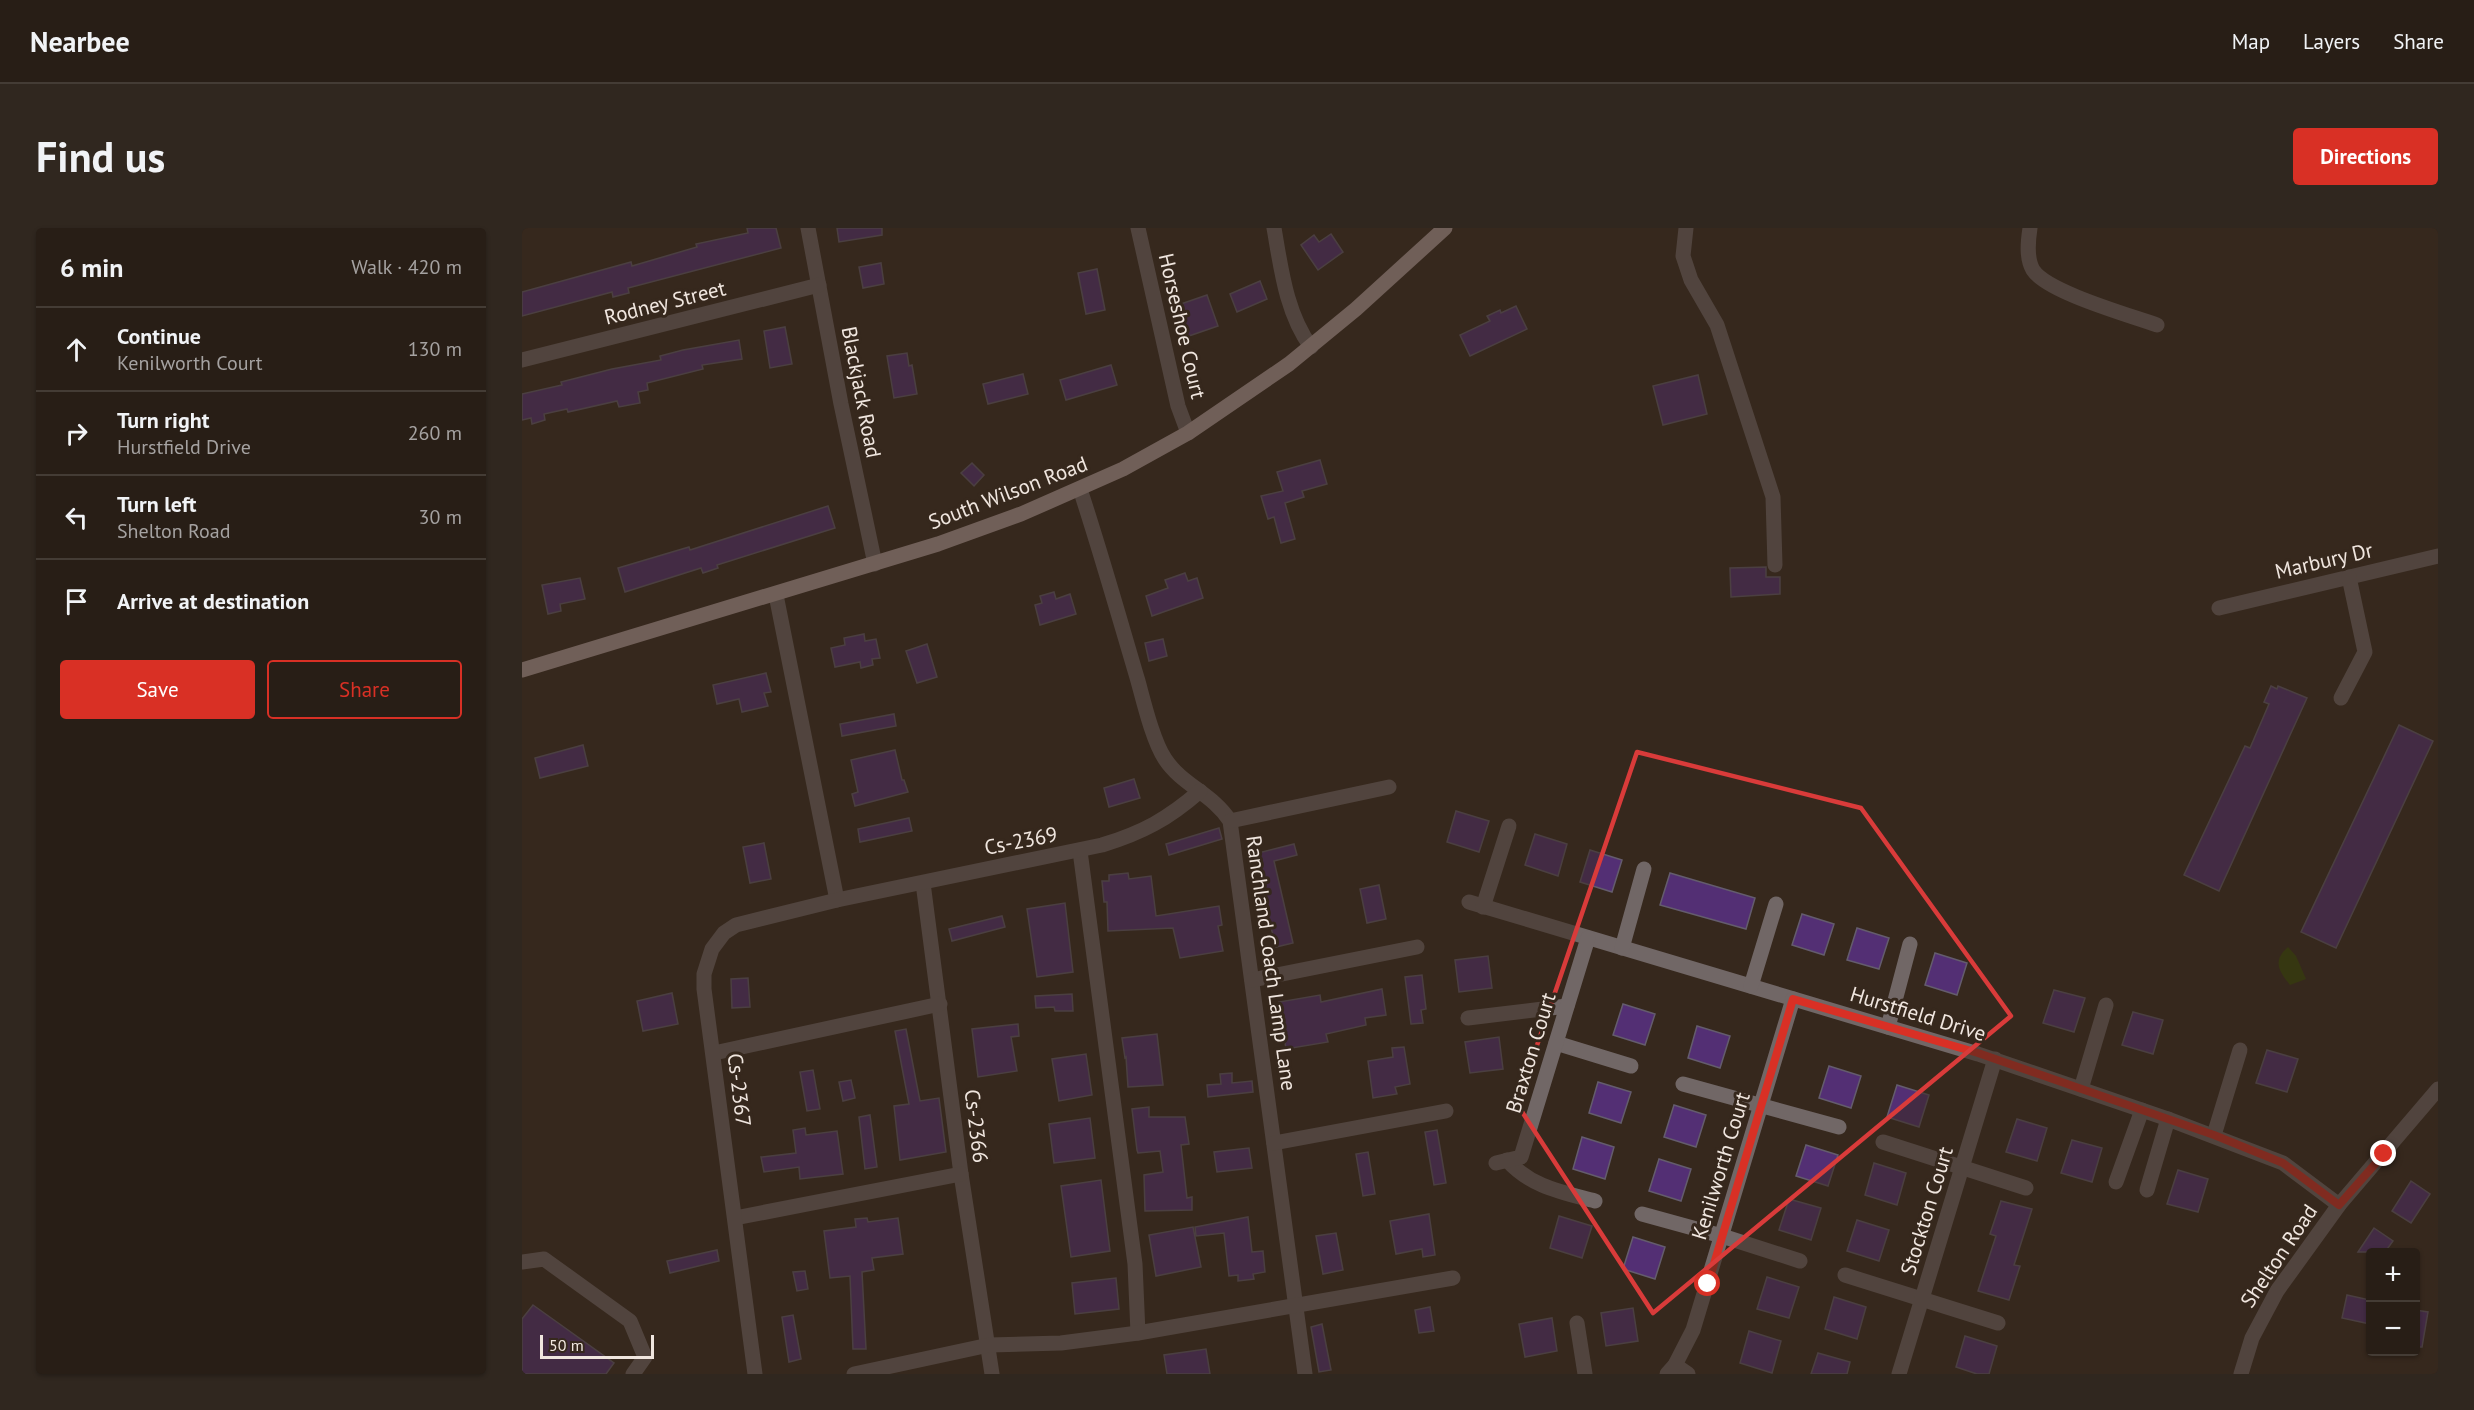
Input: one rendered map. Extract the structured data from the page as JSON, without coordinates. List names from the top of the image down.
{
  "streets": {
    "main road": ["South Wilson Road"],
    "street": [
      "Rodney Street",
      "Horseshoe Court",
      "Blackjack Road",
      "Marbury Dr",
      "Cs-2369",
      "Ranchland Coach Lamp Lane",
      "Hurstfield Drive",
      "Braxton Court",
      "Cs-2367",
      "Cs-2366",
      "Kenilworth Court",
      "Stockton Court",
      "Shelton Road"
    ]
  },
  "crossings": [
    ["Rodney Street", "Blackjack Road"],
    ["Horseshoe Court", "South Wilson Road"],
    ["Blackjack Road", "South Wilson Road"],
    ["South Wilson Road", "Ranchland Coach Lamp Lane"],
    ["Cs-2369", "Ranchland Coach Lamp Lane"],
    ["Cs-2369", "Cs-2367"],
    ["Cs-2369", "Cs-2366"],
    ["Hurstfield Drive", "Braxton Court"],
    ["Hurstfield Drive", "Kenilworth Court"],
    ["Hurstfield Drive", "Stockton Court"],
    ["Hurstfield Drive", "Shelton Road"]
  ],
  "scale_bar": "50 m",
  "page": {
    "header": "Nearbee",
    "nav": ["Map", "Layers", "Share"],
    "buttons": [
      "Directions",
      ["Save", "Share"]
    ],
    "title": "Find us",
    "heading": ["6 min", "Walk · 420 m"],
    "list": [
      ["Continue", "Kenilworth Court", "130 m"],
      ["Turn right", "Hurstfield Drive", "260 m"],
      ["Turn left", "Shelton Road", "30 m"],
      "Arrive at destination"
    ],
    "map_buttons": ["+", "−"],
    "scale": "50 m"
  }
}
